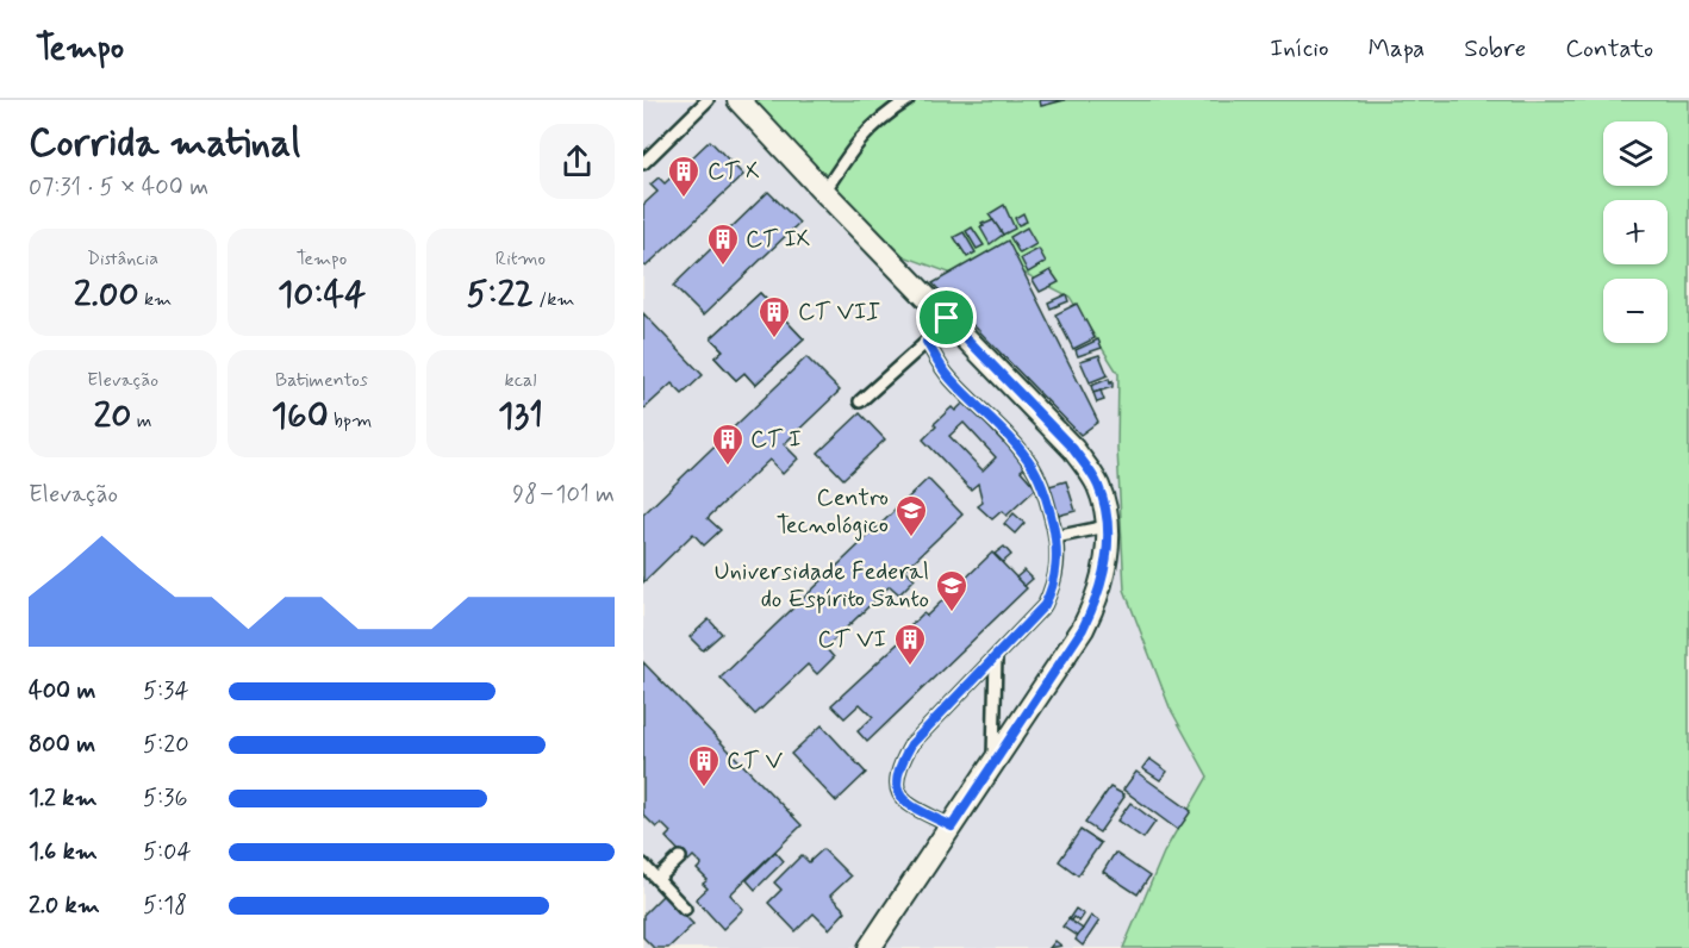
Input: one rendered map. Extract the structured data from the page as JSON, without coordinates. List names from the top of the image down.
{
  "places": {
    "building": [
      "CT X",
      "CT IX",
      "CT VII",
      "CT I",
      "CT VI",
      "CT V"
    ],
    "school or university": ["Centro Tecnológico", "Universidade Federal do Espírito Santo"]
  },
  "page": {
    "header": "Tempo",
    "nav": [
      "Início",
      "Mapa",
      "Sobre",
      "Contato"
    ],
    "heading": ["Corrida matinal", "07:31 · 5 × 400 m"],
    "map_buttons": ["+", "−"],
    "stats": [
      ["Distância", "2.00 km"],
      ["Tempo", "10:44"],
      ["Ritmo", "5:22 /km"],
      ["Elevação", "20 m"],
      ["Batimentos", "160 bpm"],
      ["kcal", "131"]
    ],
    "chart": ["Elevação", "98–101 m"],
    "list": [
      {
        "name": "400 m",
        "note": "5:34"
      },
      {
        "name": "800 m",
        "note": "5:20"
      },
      {
        "name": "1.2 km",
        "note": "5:36"
      },
      {
        "name": "1.6 km",
        "note": "5:04"
      },
      {
        "name": "2.0 km",
        "note": "5:18"
      }
    ]
  }
}
